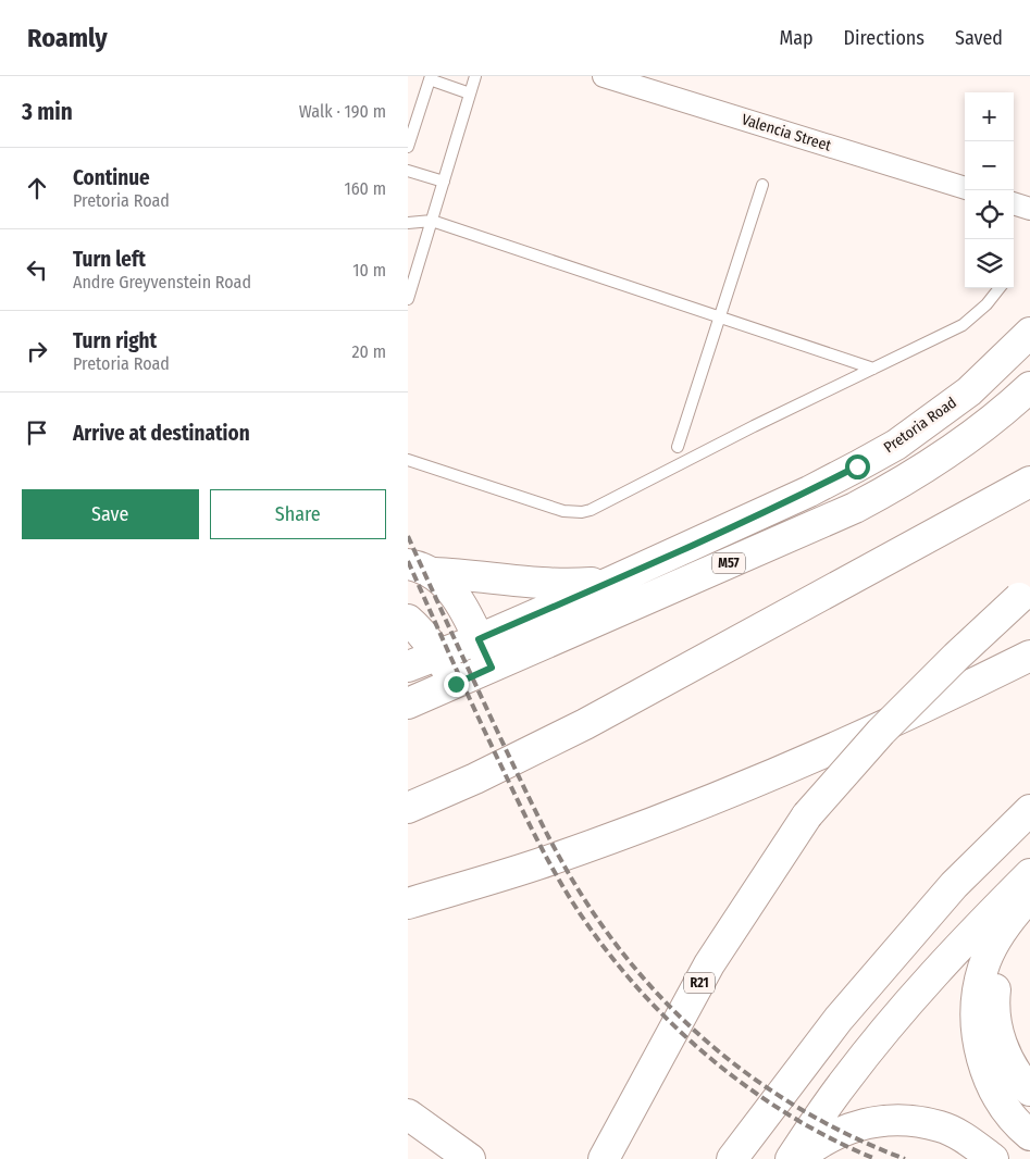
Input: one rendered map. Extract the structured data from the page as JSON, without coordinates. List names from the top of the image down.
{
  "streets": {
    "main road": ["Pretoria Road", "M57", "R21"],
    "street": ["Valencia Street"]
  },
  "page": {
    "header": "Roamly",
    "nav": ["Map", "Directions", "Saved"],
    "heading": ["3 min", "Walk · 190 m"],
    "map_buttons": ["+", "−"],
    "list": [
      ["Continue", "Pretoria Road", "160 m"],
      ["Turn left", "Andre Greyvenstein Road", "10 m"],
      ["Turn right", "Pretoria Road", "20 m"],
      "Arrive at destination"
    ],
    "buttons": ["Save", "Share"]
  }
}
